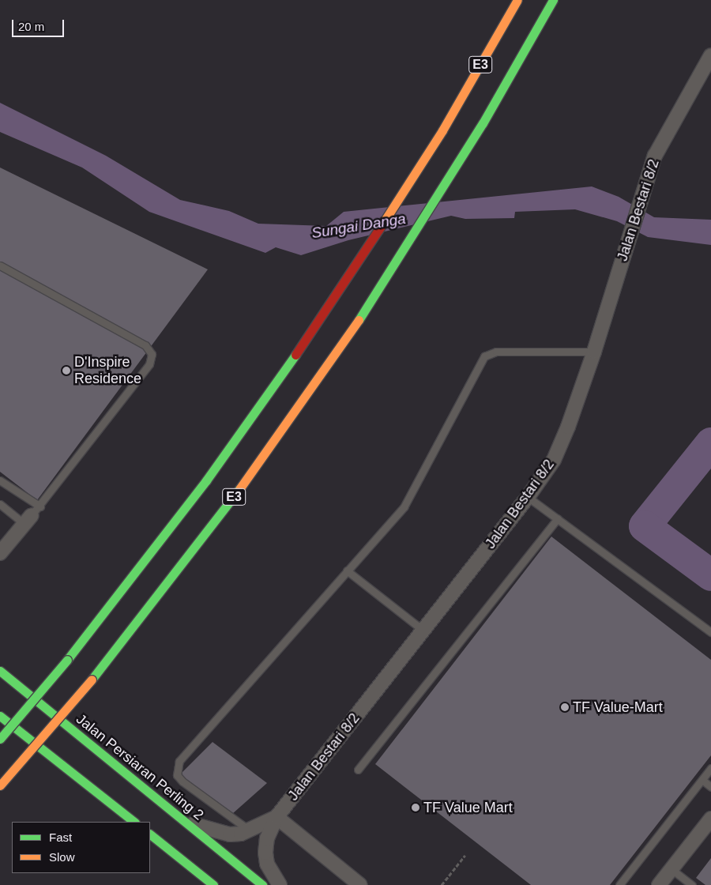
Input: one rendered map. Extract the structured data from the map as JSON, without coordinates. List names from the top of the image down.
{
  "streets": {
    "main road": ["E3", "Jalan Persiaran Perling 2"],
    "street": ["Jalan Bestari 8/2"]
  },
  "crossings": [
    ["Jalan Bestari 8/2", "Jalan Persiaran Perling 2"]
  ],
  "water": ["Sungai Danga"],
  "places": ["D'Inspire Residence", "TF Value-Mart", "TF Value Mart"],
  "legend": ["Fast", "Slow"],
  "scale_bar": "20 m"
}
